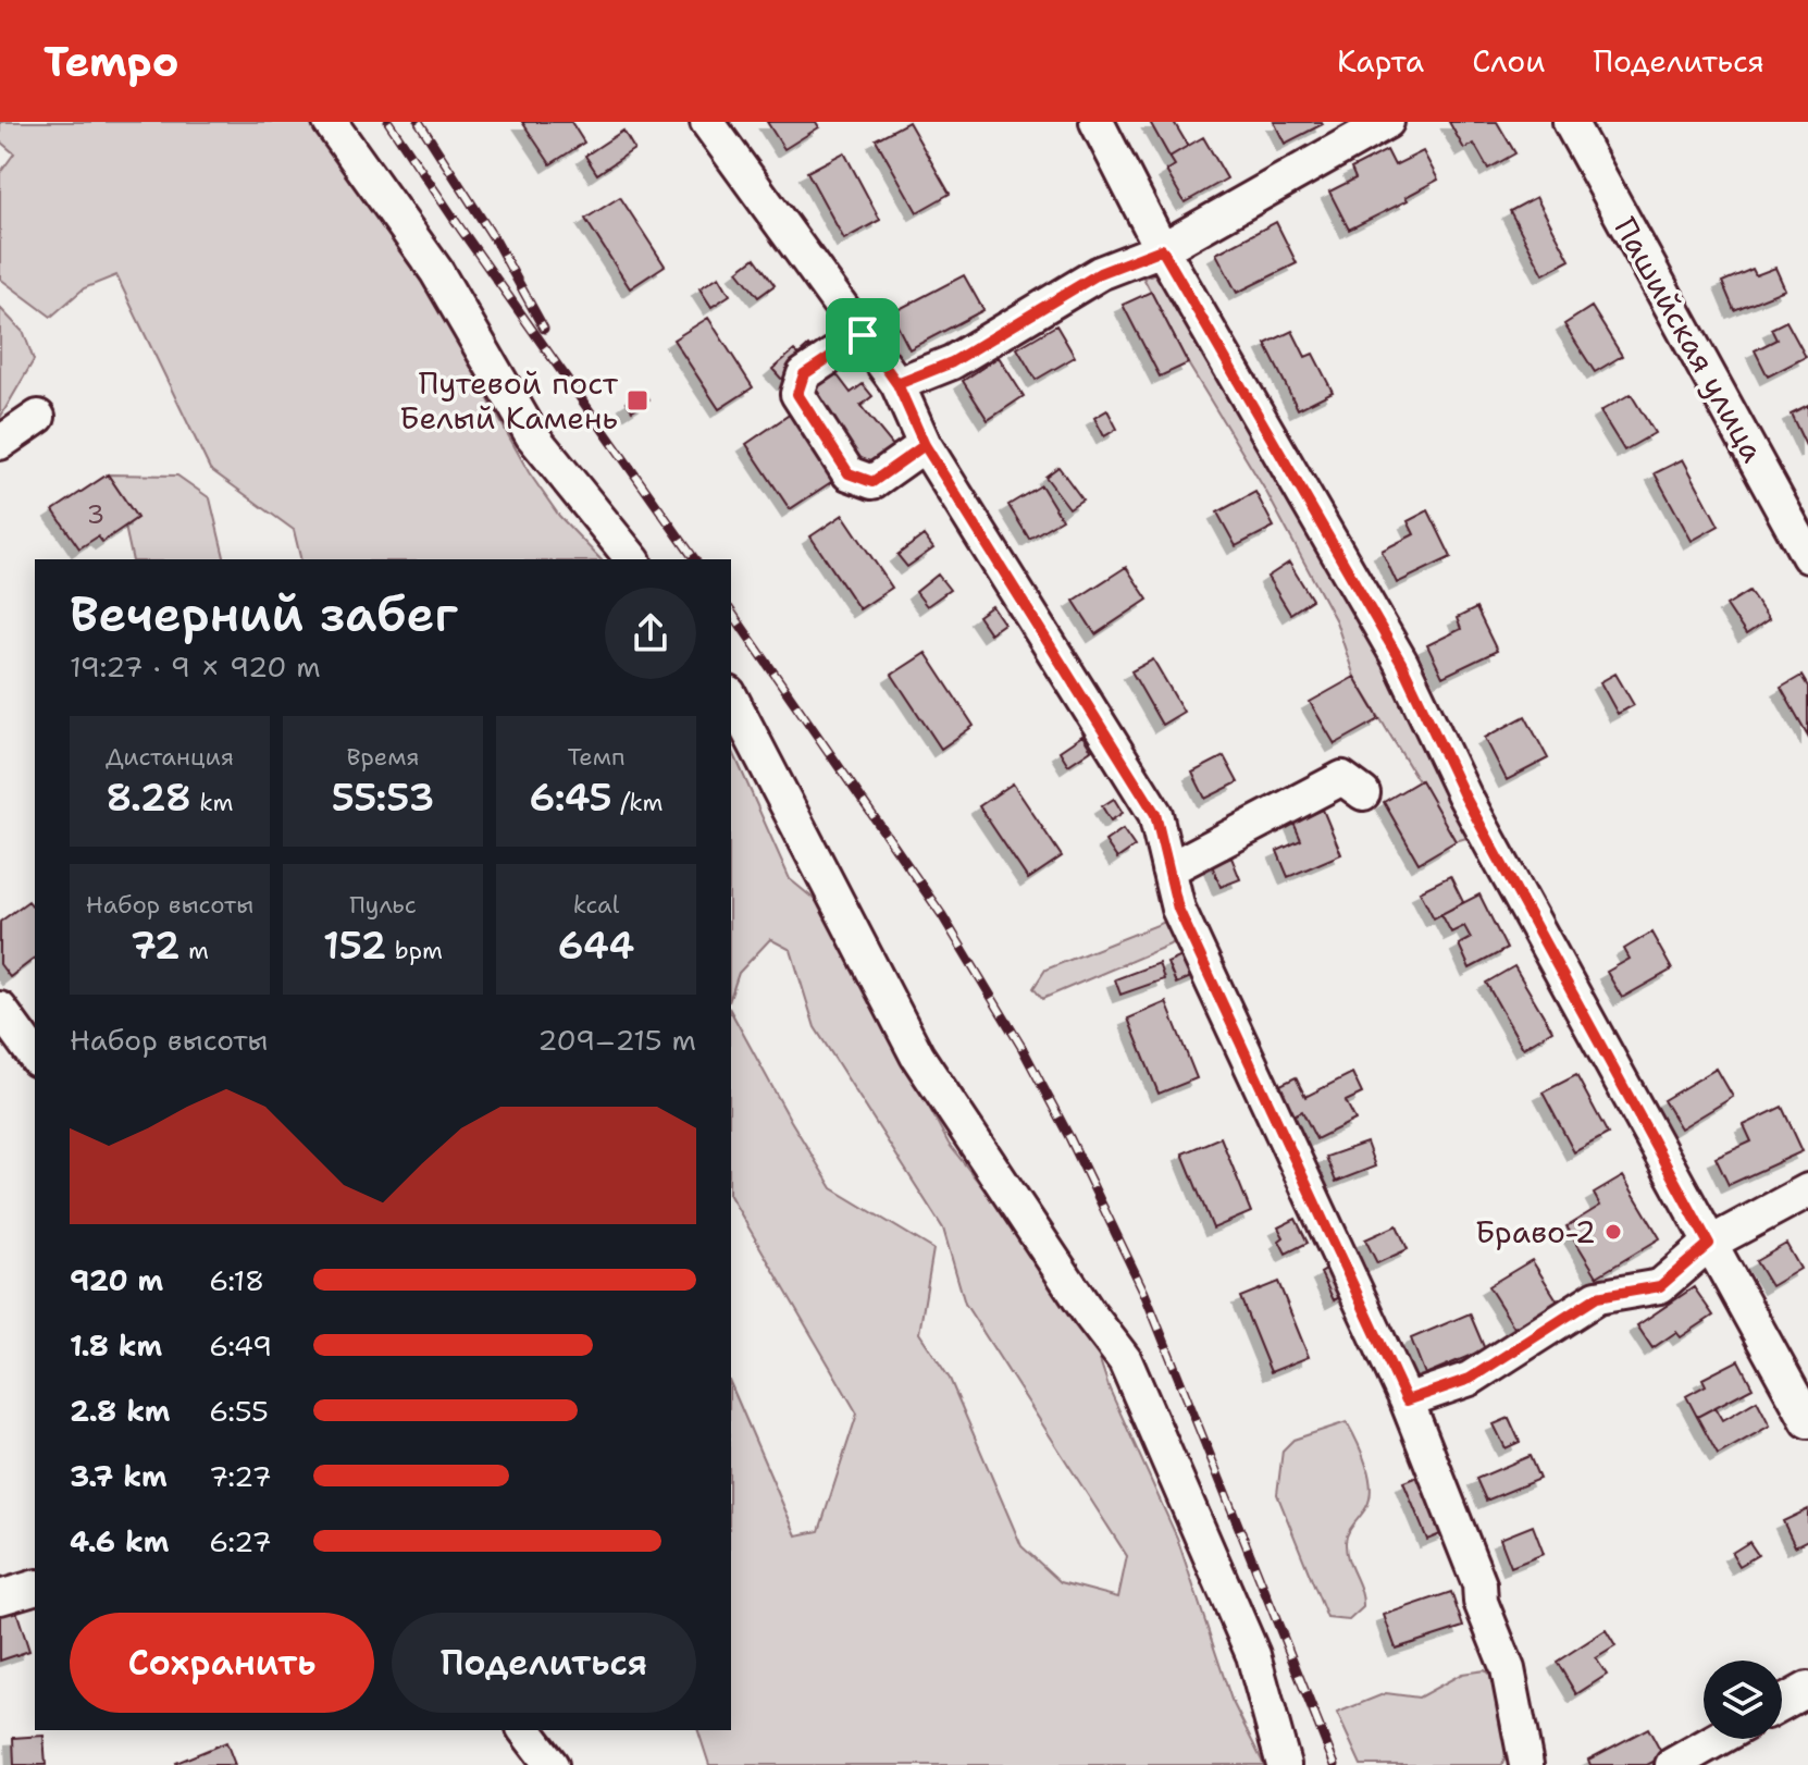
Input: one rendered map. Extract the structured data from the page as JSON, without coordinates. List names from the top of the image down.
{
  "streets": {
    "street": ["Пашийская улица"]
  },
  "places": {
    "transit": ["Путевой пост Белый Камень"],
    "other": ["Браво-2"]
  },
  "house_numbers": ["3"],
  "page": {
    "header": "Tempo",
    "nav": ["Карта", "Слои", "Поделиться"],
    "heading": ["Вечерний забег", "19:27 · 9 × 920 m"],
    "stats": [
      ["Дистанция", "8.28 km"],
      ["Время", "55:53"],
      ["Темп", "6:45 /km"],
      ["Набор высоты", "72 m"],
      ["Пульс", "152 bpm"],
      ["kcal", "644"]
    ],
    "chart": ["Набор высоты", "209–215 m"],
    "list": [
      {
        "name": "920 m",
        "note": "6:18"
      },
      {
        "name": "1.8 km",
        "note": "6:49"
      },
      {
        "name": "2.8 km",
        "note": "6:55"
      },
      {
        "name": "3.7 km",
        "note": "7:27"
      },
      {
        "name": "4.6 km",
        "note": "6:27"
      }
    ],
    "buttons": ["Сохранить", "Поделиться"]
  }
}
